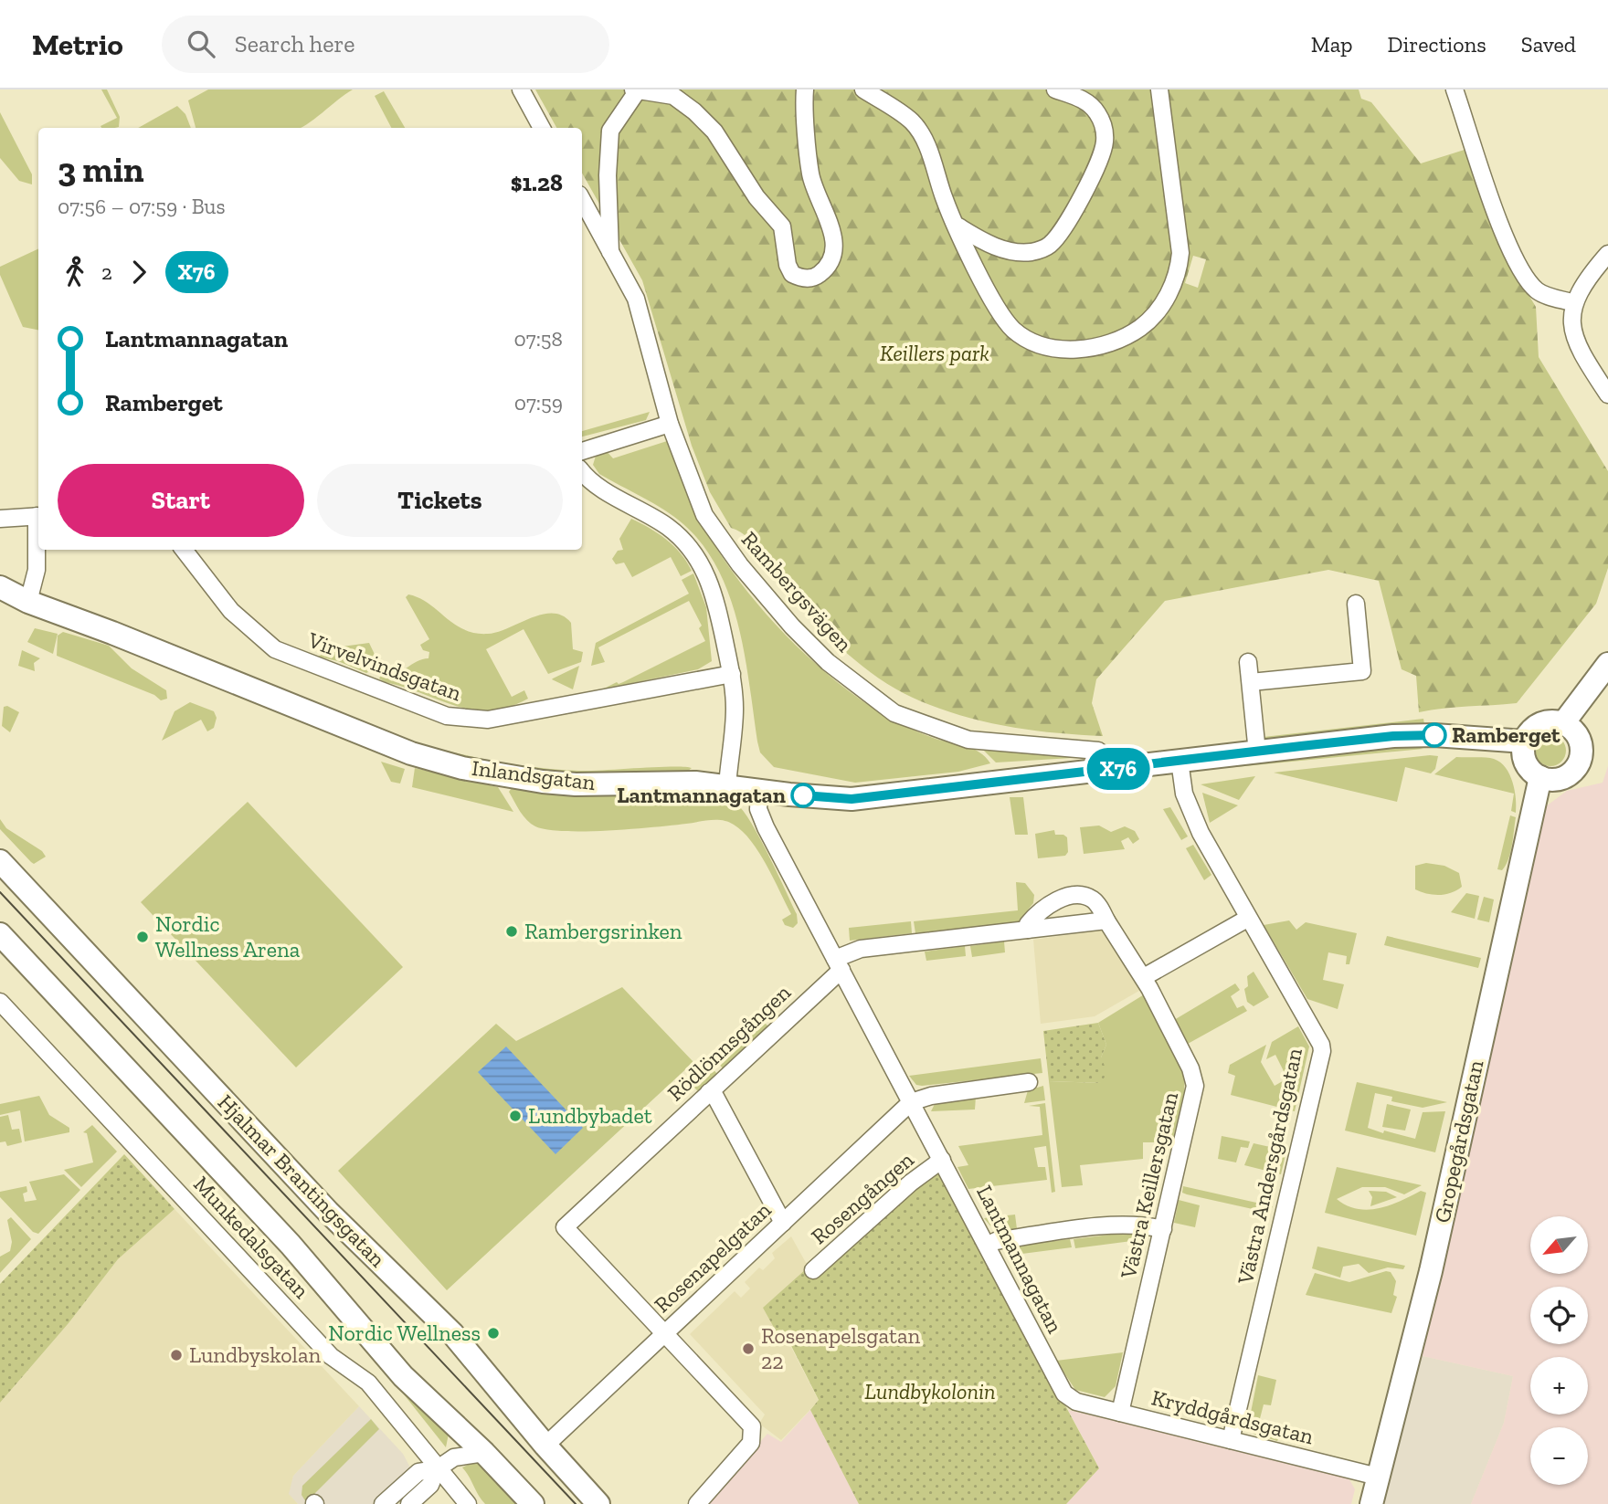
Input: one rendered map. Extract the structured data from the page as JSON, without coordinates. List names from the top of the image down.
{
  "streets": {
    "street": [
      "Rambergsvägen",
      "Virvelvindsgatan",
      "Inlandsgatan",
      "Rödlönnsgången",
      "Gropegårdsgatan",
      "Västra Andersgårdsgatan",
      "Hjalmar Brantingsgatan",
      "Västra Keillersgatan",
      "Rosengången",
      "Munkedalsgatan",
      "Rosenapelgatan",
      "Lantmannagatan",
      "Kryddgårdsgatan"
    ]
  },
  "crossings": [
    ["Rambergsvägen", "Inlandsgatan"],
    ["Inlandsgatan", "Gropegårdsgatan"],
    ["Inlandsgatan", "Västra Andersgårdsgatan"],
    ["Inlandsgatan", "Lantmannagatan"],
    ["Rödlönnsgången", "Rosenapelgatan"],
    ["Rödlönnsgången", "Lantmannagatan"],
    ["Gropegårdsgatan", "Kryddgårdsgatan"],
    ["Västra Andersgårdsgatan", "Kryddgårdsgatan"],
    ["Hjalmar Brantingsgatan", "Rosenapelgatan"],
    ["Västra Keillersgatan", "Kryddgårdsgatan"],
    ["Rosengången", "Lantmannagatan"],
    ["Rosenapelgatan", "Lantmannagatan"],
    ["Lantmannagatan", "Kryddgårdsgatan"]
  ],
  "parks": ["Keillers park", "Lundbykolonin"],
  "places": [
    "Ramberget",
    "Lantmannagatan",
    "Rambergsrinken",
    "Nordic Wellness Arena",
    "Lundbybadet",
    "Nordic Wellness",
    "Rosenapelsgatan 22",
    "Lundbyskolan"
  ],
  "lines": ["bus line X76"],
  "north": "bottom left",
  "page": {
    "header": "Metrio",
    "search": "Search here",
    "nav": ["Map", "Directions", "Saved"],
    "on_map": "X76",
    "heading": ["3 min", "07:56 – 07:59 · Bus", "$1.28"],
    "legs": ["2", "X76"],
    "list": [
      {
        "name": "Lantmannagatan",
        "value": "07:58"
      },
      {
        "name": "Ramberget",
        "value": "07:59"
      }
    ],
    "buttons": ["Start", "Tickets"],
    "map_buttons": ["+", "−"]
  }
}
